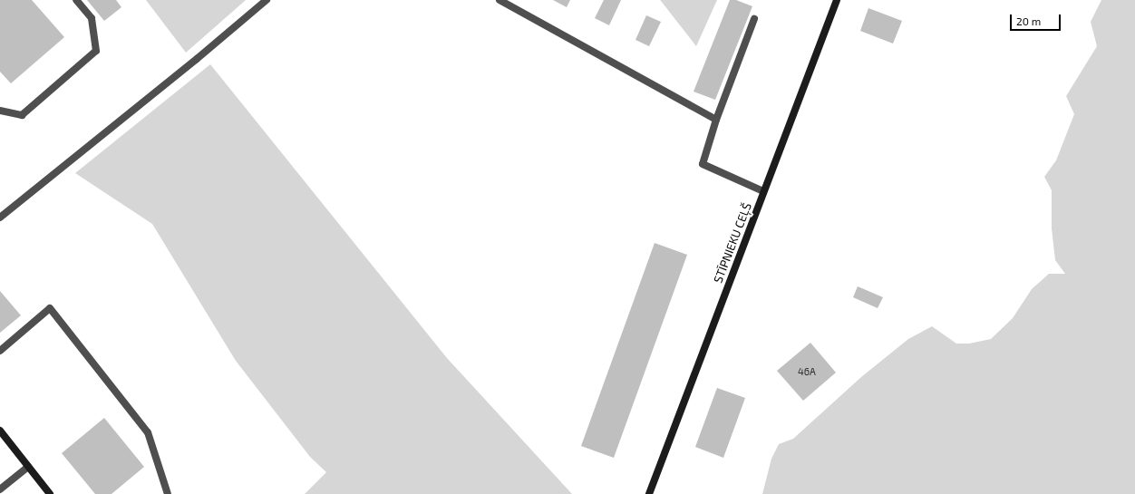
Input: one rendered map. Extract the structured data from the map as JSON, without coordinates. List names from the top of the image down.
{
  "streets": {
    "main road": ["STĪPNIEKU CEĻŠ"]
  },
  "house_numbers": ["46A"],
  "scale_bar": "20 m"
}
